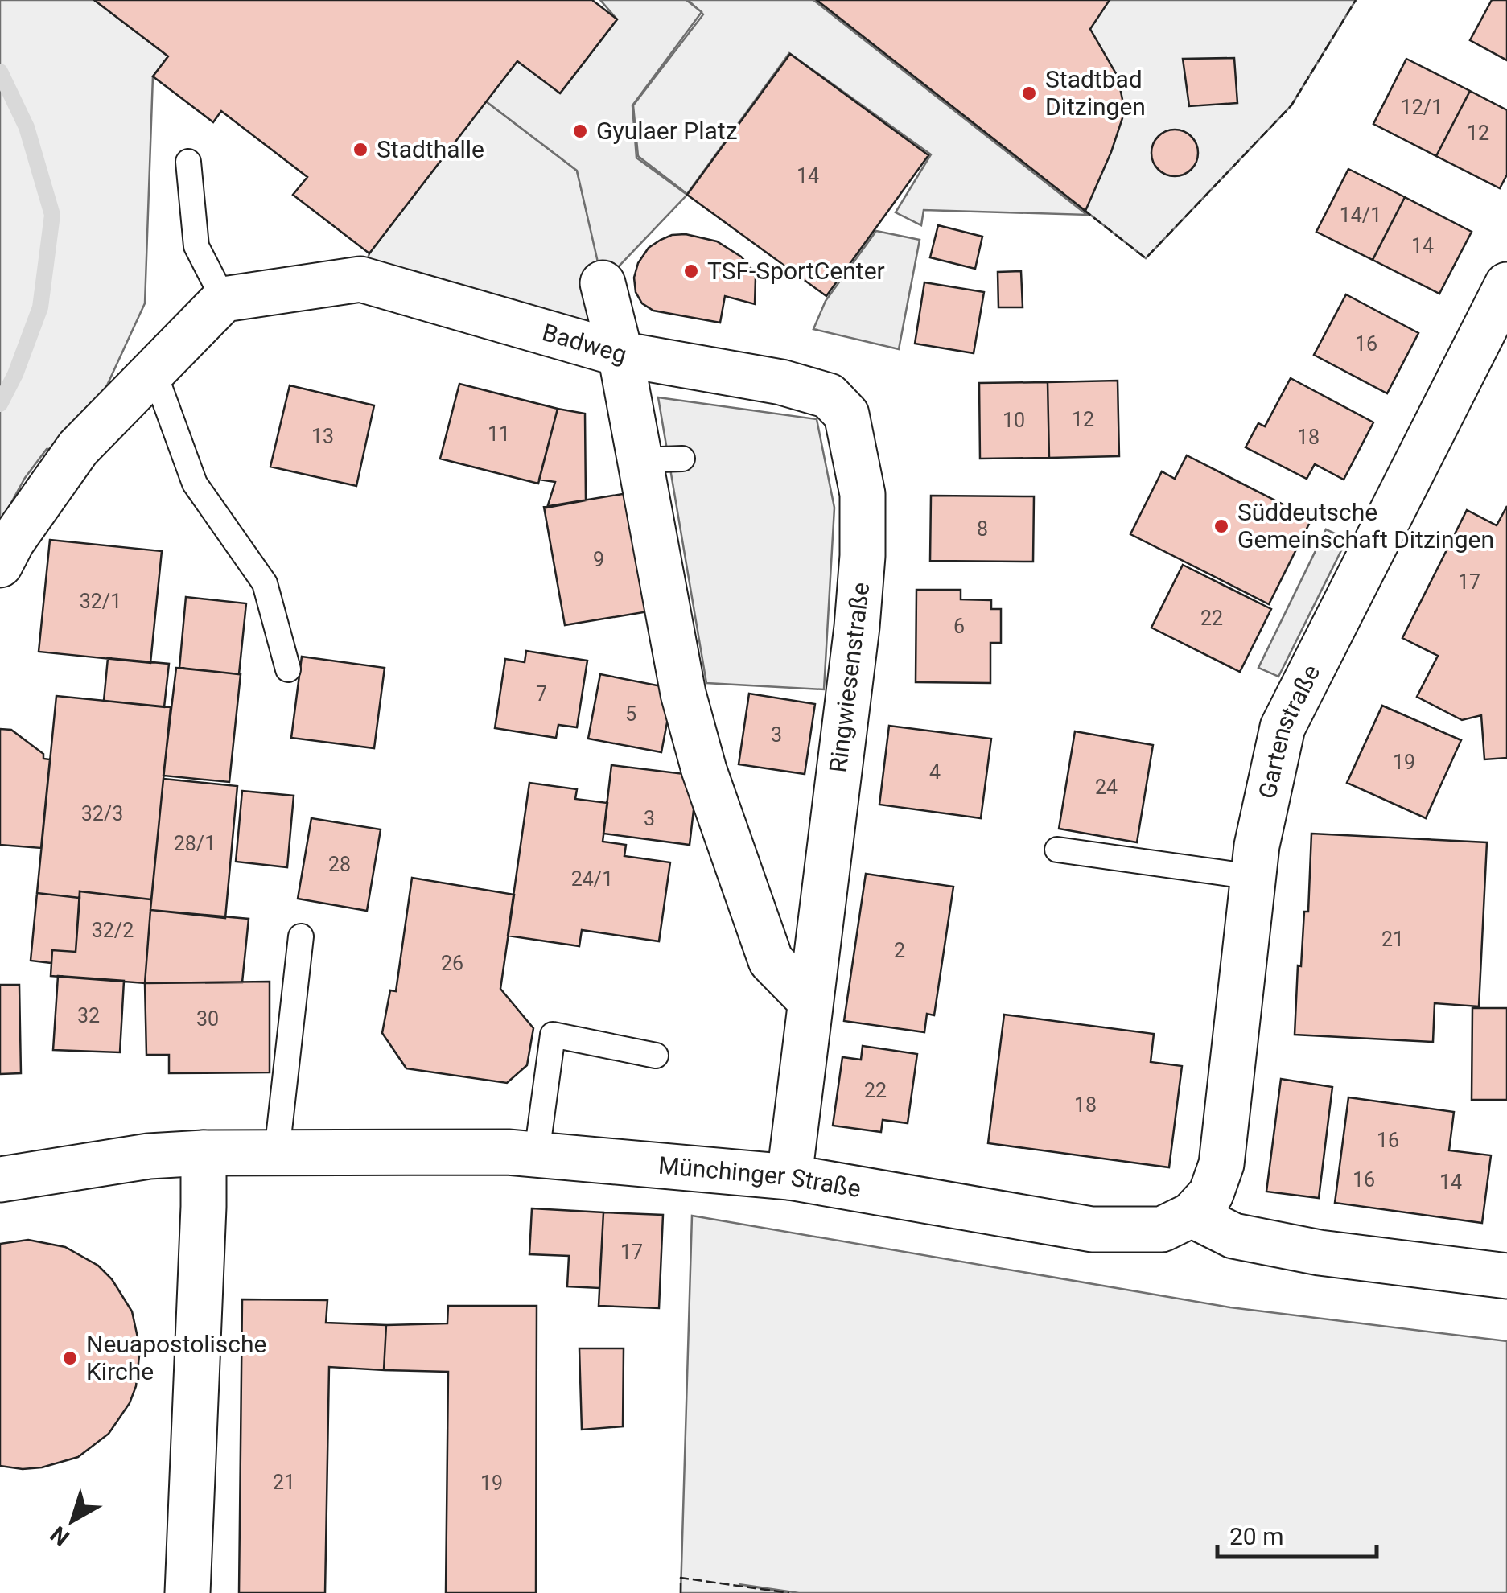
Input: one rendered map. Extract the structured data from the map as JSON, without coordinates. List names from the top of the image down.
{
  "streets": {
    "street": [
      "Badweg",
      "Ringwiesenstraße",
      "Gartenstraße",
      "Münchinger Straße"
    ]
  },
  "crossings": [
    ["Badweg", "Ringwiesenstraße"],
    ["Ringwiesenstraße", "Münchinger Straße"],
    ["Gartenstraße", "Münchinger Straße"]
  ],
  "places": [
    "Stadtbad Ditzingen",
    "Gyulaer Platz",
    "Stadthalle",
    "TSF-SportCenter",
    "Süddeutsche Gemeinschaft Ditzingen",
    "Neuapostolische Kirche"
  ],
  "house_numbers": [
    "12/1",
    "12",
    "14",
    "14/1",
    "14",
    "16",
    "12",
    "10",
    "11",
    "13",
    "18",
    "8",
    "9",
    "17",
    "32/1",
    "22",
    "6",
    "7",
    "5",
    "3",
    "19",
    "4",
    "24",
    "32/3",
    "3",
    "28/1",
    "28",
    "24/1",
    "32/2",
    "21",
    "2",
    "26",
    "32",
    "30",
    "22",
    "18",
    "16",
    "16",
    "14",
    "17",
    "21",
    "19"
  ],
  "scale_bar": "20 m",
  "north": "bottom left"
}
